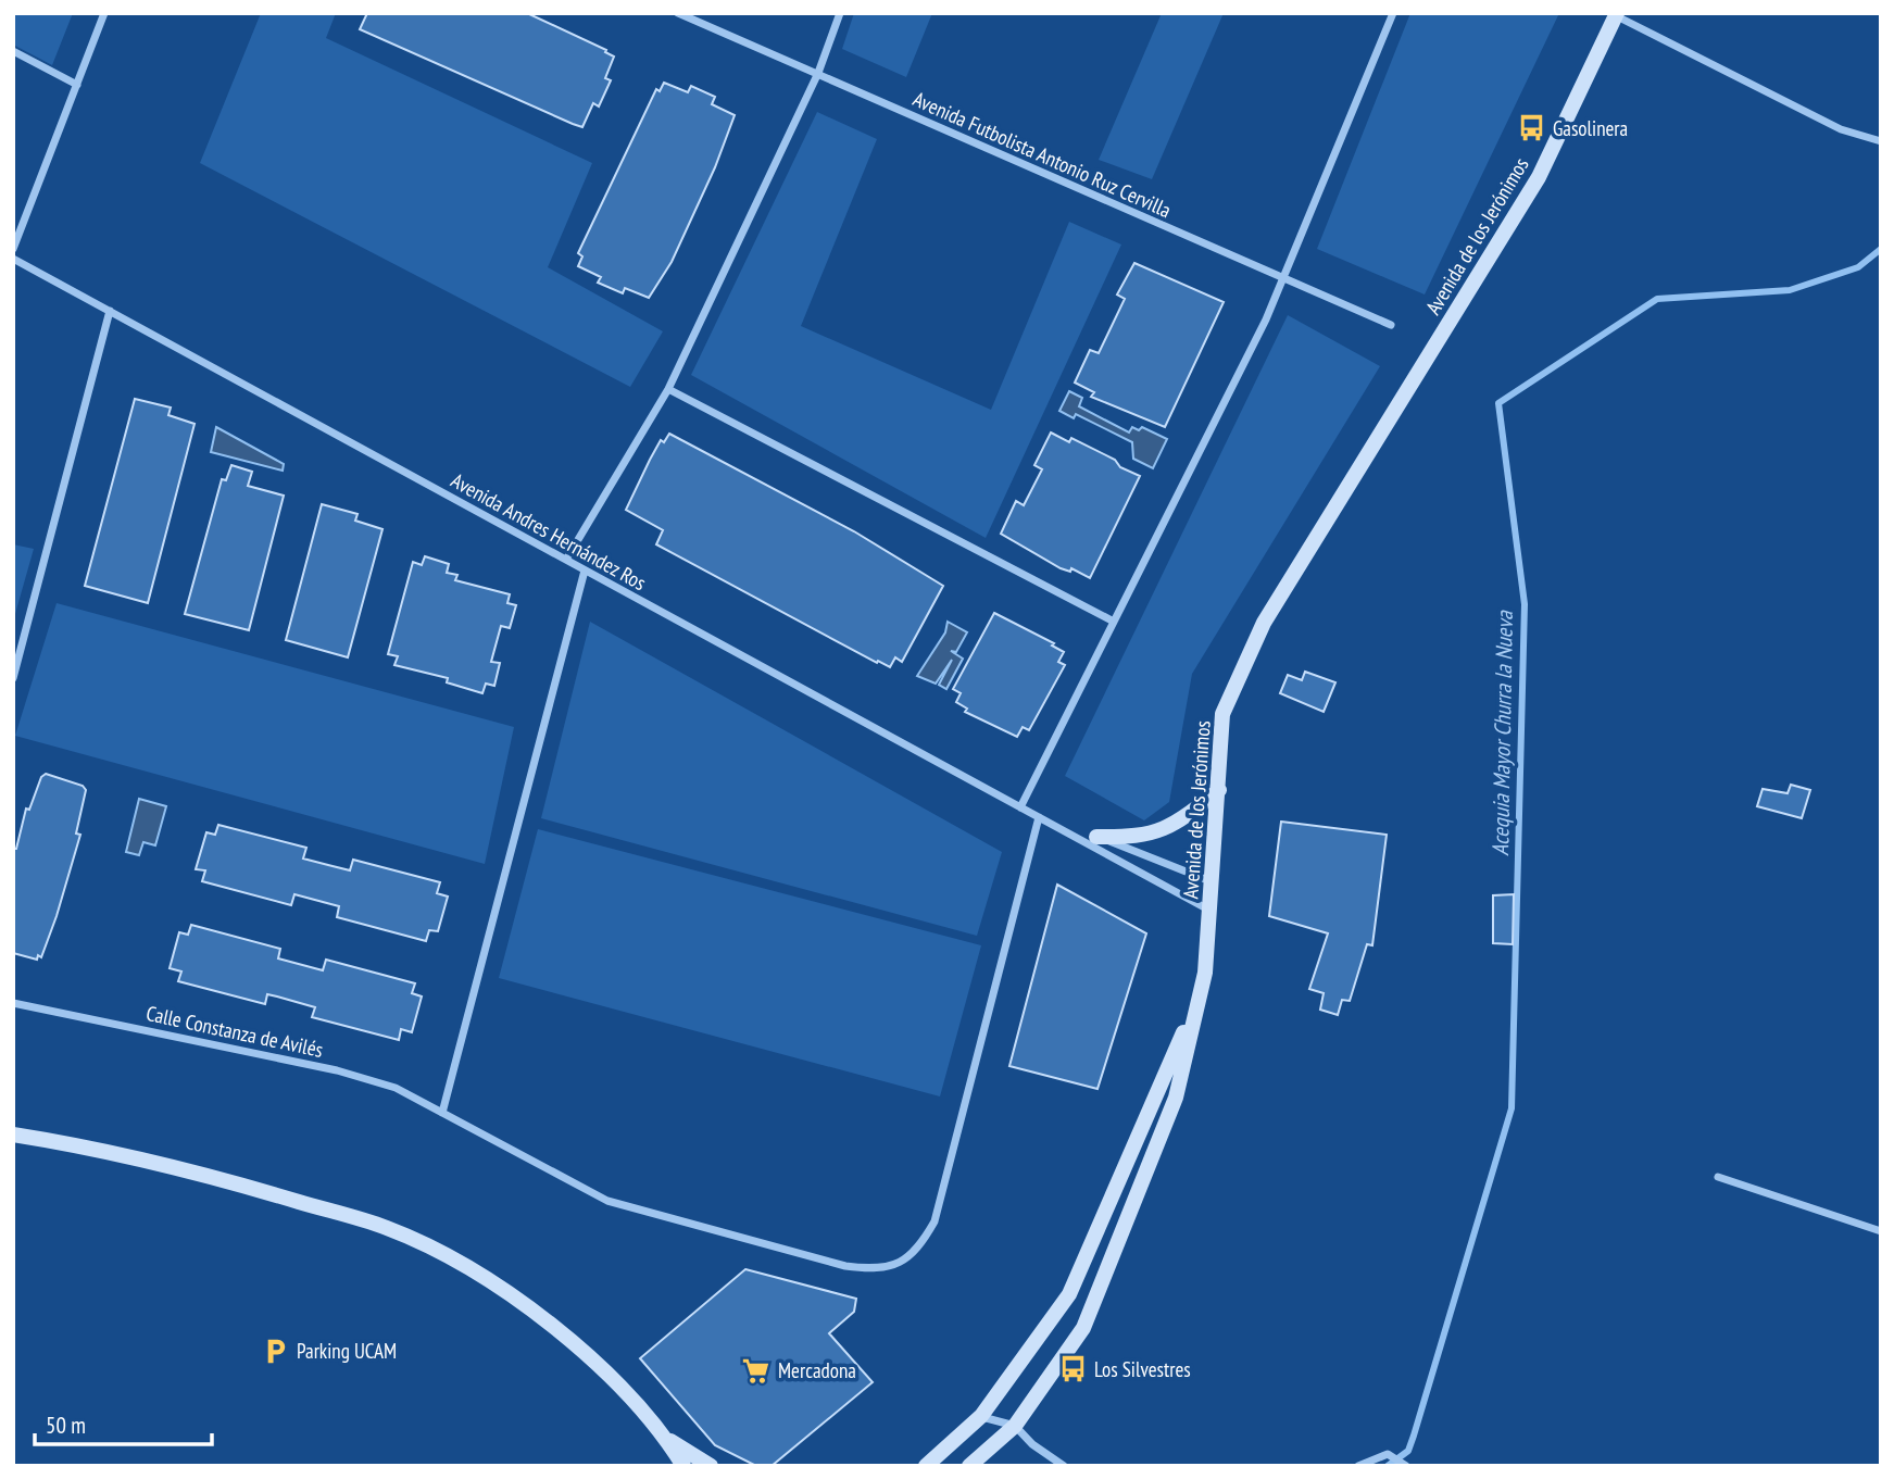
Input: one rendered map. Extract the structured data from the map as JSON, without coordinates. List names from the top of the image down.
{
  "streets": {
    "main road": ["Avenida de los Jerónimos"],
    "street": ["Avenida Futbolista Antonio Ruz Cervilla", "Avenida Andres Hernández Ros", "Calle Constanza de Avilés"]
  },
  "crossings": [
    ["Avenida de los Jerónimos", "Avenida Andres Hernández Ros"],
    ["Avenida Andres Hernández Ros", "Calle Constanza de Avilés"]
  ],
  "water": ["Acequia Mayor Churra la Nueva"],
  "places": {
    "bus stop": ["Gasolinera", "Los Silvestres"],
    "parking": ["Parking UCAM"],
    "supermarket": ["Mercadona"]
  },
  "scale_bar": "50 m"
}
